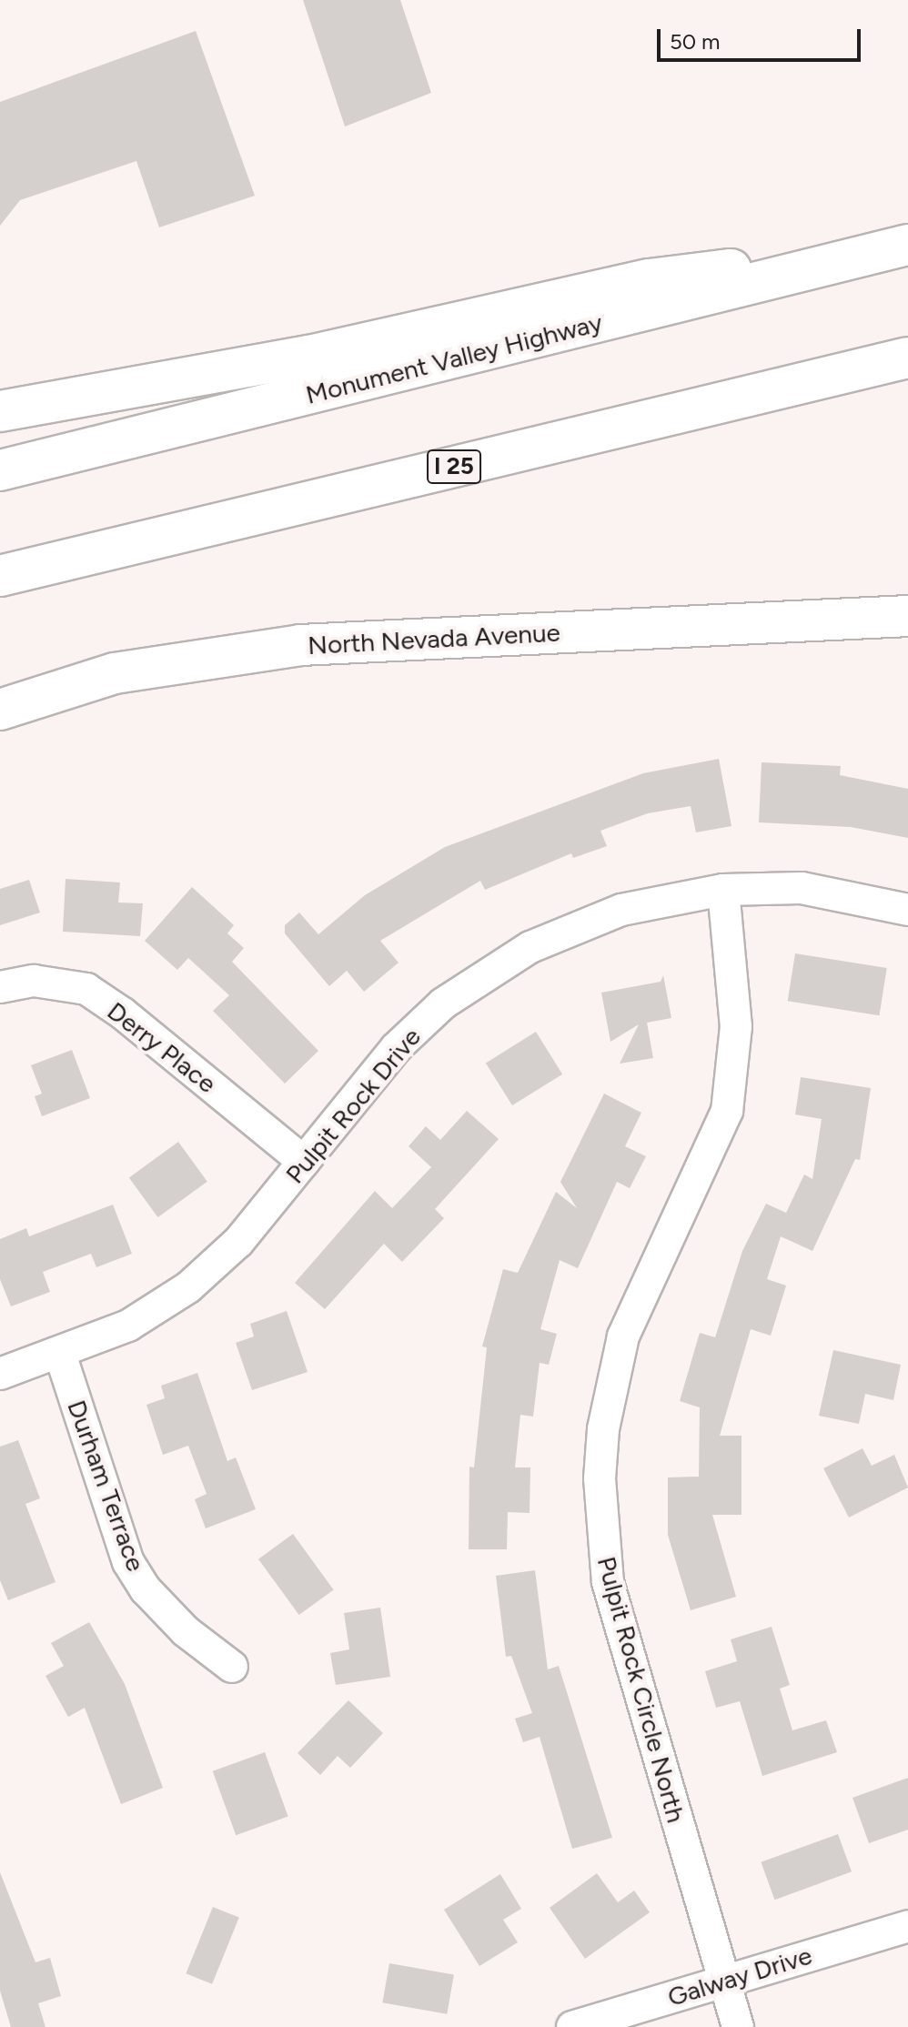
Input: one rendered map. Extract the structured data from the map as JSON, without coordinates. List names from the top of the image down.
{
  "streets": {
    "main road": ["Monument Valley Highway", "I 25", "North Nevada Avenue"],
    "street": [
      "Derry Place",
      "Pulpit Rock Drive",
      "Durham Terrace",
      "Pulpit Rock Circle North",
      "Galway Drive"
    ]
  },
  "crossings": [
    ["Derry Place", "Pulpit Rock Drive"],
    ["Pulpit Rock Drive", "Durham Terrace"],
    ["Pulpit Rock Drive", "Pulpit Rock Circle North"],
    ["Pulpit Rock Circle North", "Galway Drive"]
  ],
  "scale_bar": "50 m"
}
